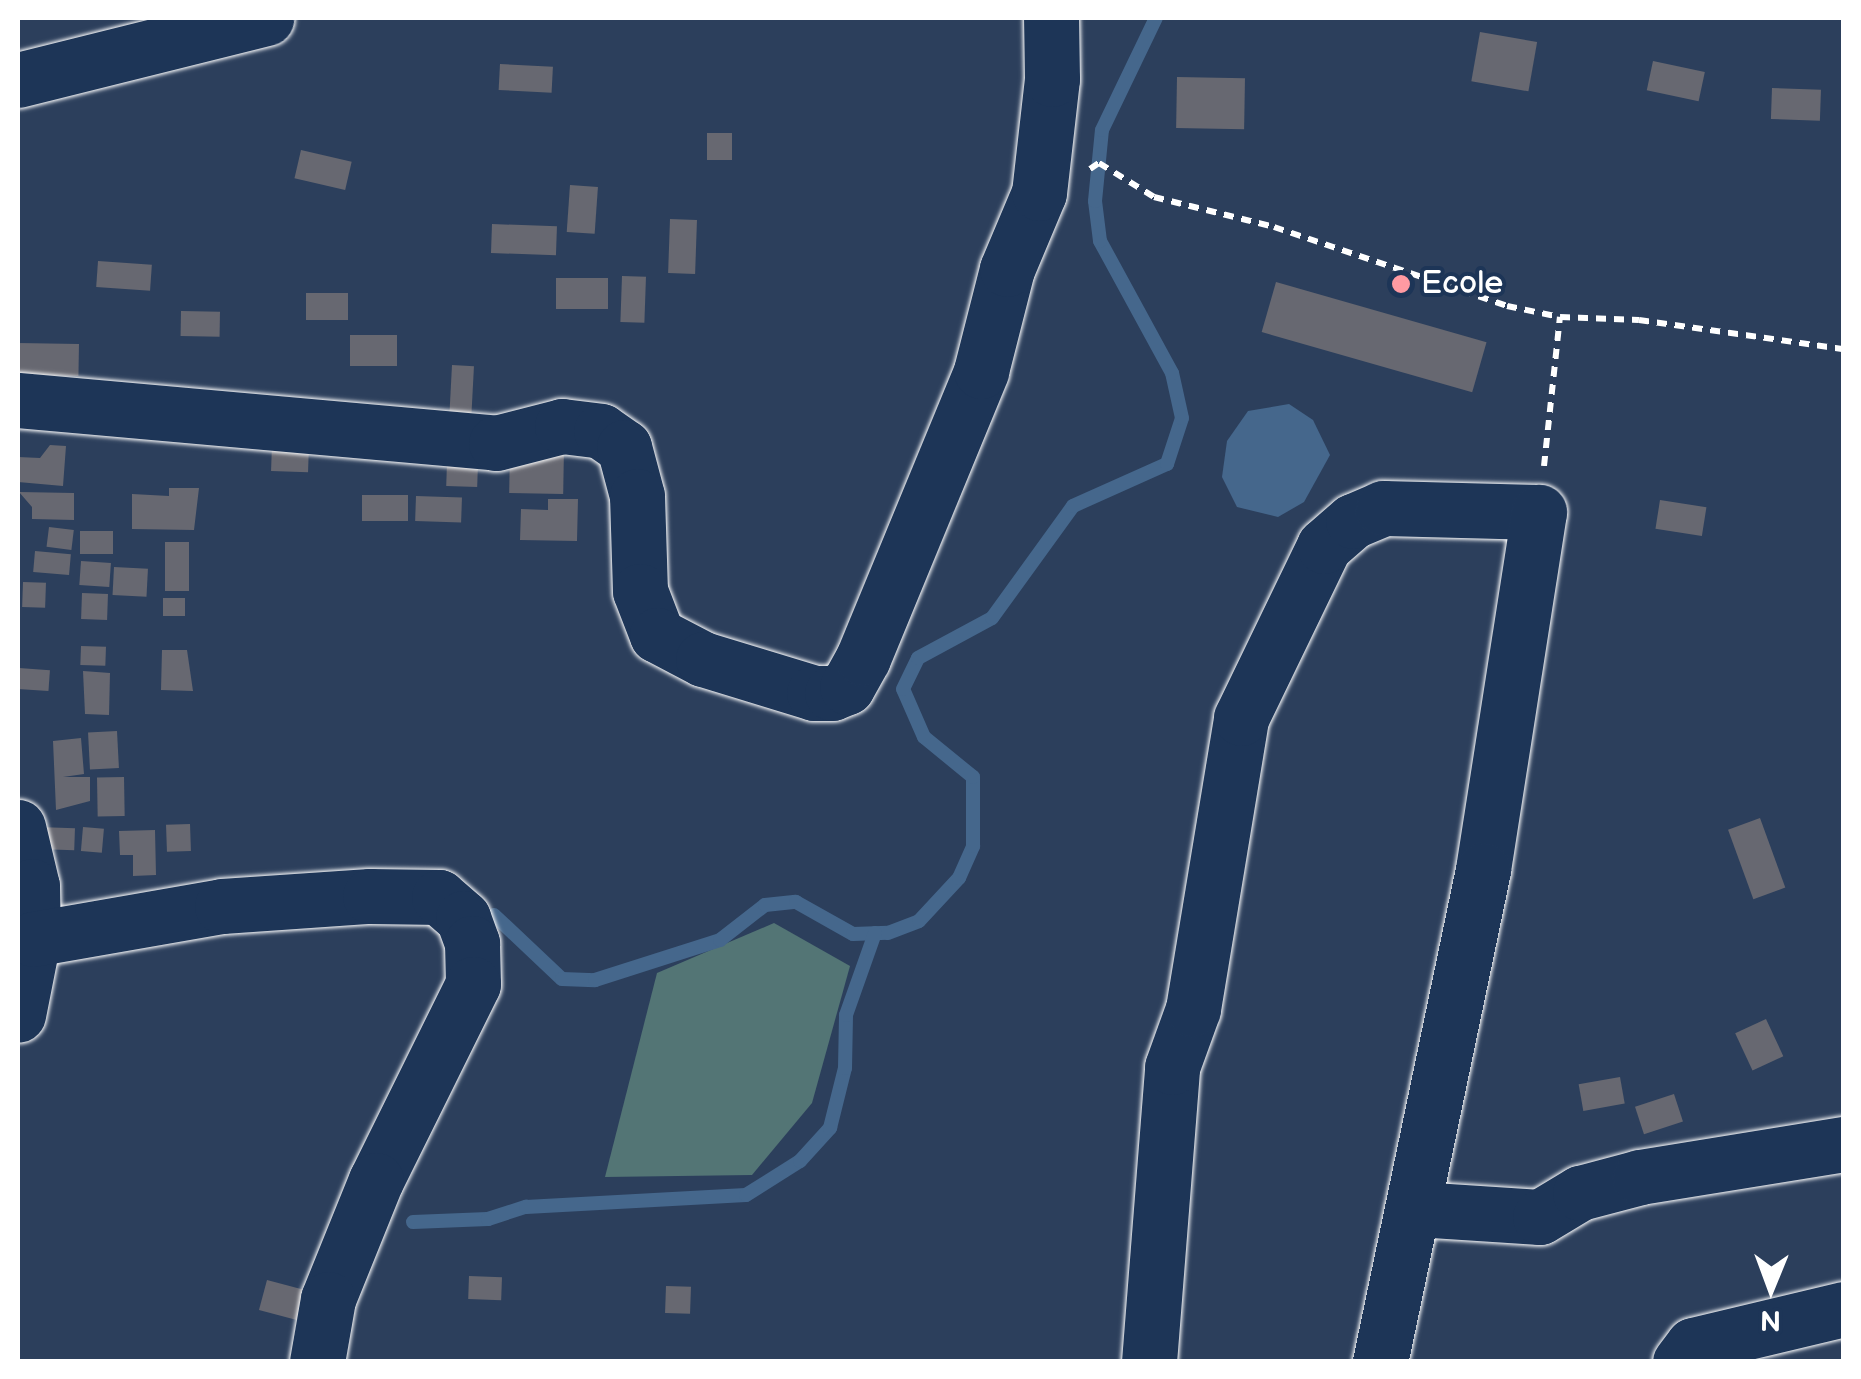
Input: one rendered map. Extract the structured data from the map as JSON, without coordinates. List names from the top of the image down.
{
  "places": ["Ecole"],
  "north": "bottom"
}
